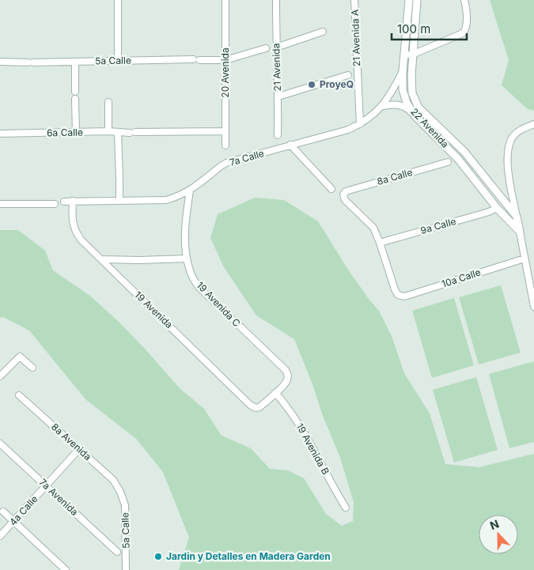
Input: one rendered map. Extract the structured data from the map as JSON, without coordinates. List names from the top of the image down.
{
  "streets": {
    "street": [
      "21 Avenida A",
      "5a Calle",
      "21 Avenida",
      "20 Avenida",
      "22 Avenida",
      "6a Calle",
      "7a Calle",
      "8a Calle",
      "9a Calle",
      "10a Calle",
      "19 Avenida C",
      "19 Avenida",
      "8a Avenida",
      "19 Avenida B",
      "7a Avenida",
      "4a Calle"
    ]
  },
  "crossings": [
    ["21 Avenida A", "7a Calle"],
    ["5a Calle", "20 Avenida"],
    ["5a Calle", "8a Avenida"],
    ["20 Avenida", "6a Calle"],
    ["22 Avenida", "7a Calle"],
    ["22 Avenida", "9a Calle"],
    ["7a Calle", "19 Avenida C"],
    ["7a Calle", "19 Avenida"],
    ["8a Calle", "9a Calle"],
    ["8a Calle", "10a Calle"],
    ["9a Calle", "10a Calle"],
    ["19 Avenida C", "19 Avenida"],
    ["19 Avenida C", "19 Avenida B"],
    ["19 Avenida", "19 Avenida B"],
    ["8a Avenida", "4a Calle"],
    ["7a Avenida", "4a Calle"]
  ],
  "places": ["ProyeQ", "Jardin y Detalles en Madera Garden"],
  "scale_bar": "100 m",
  "north": "top"
}
